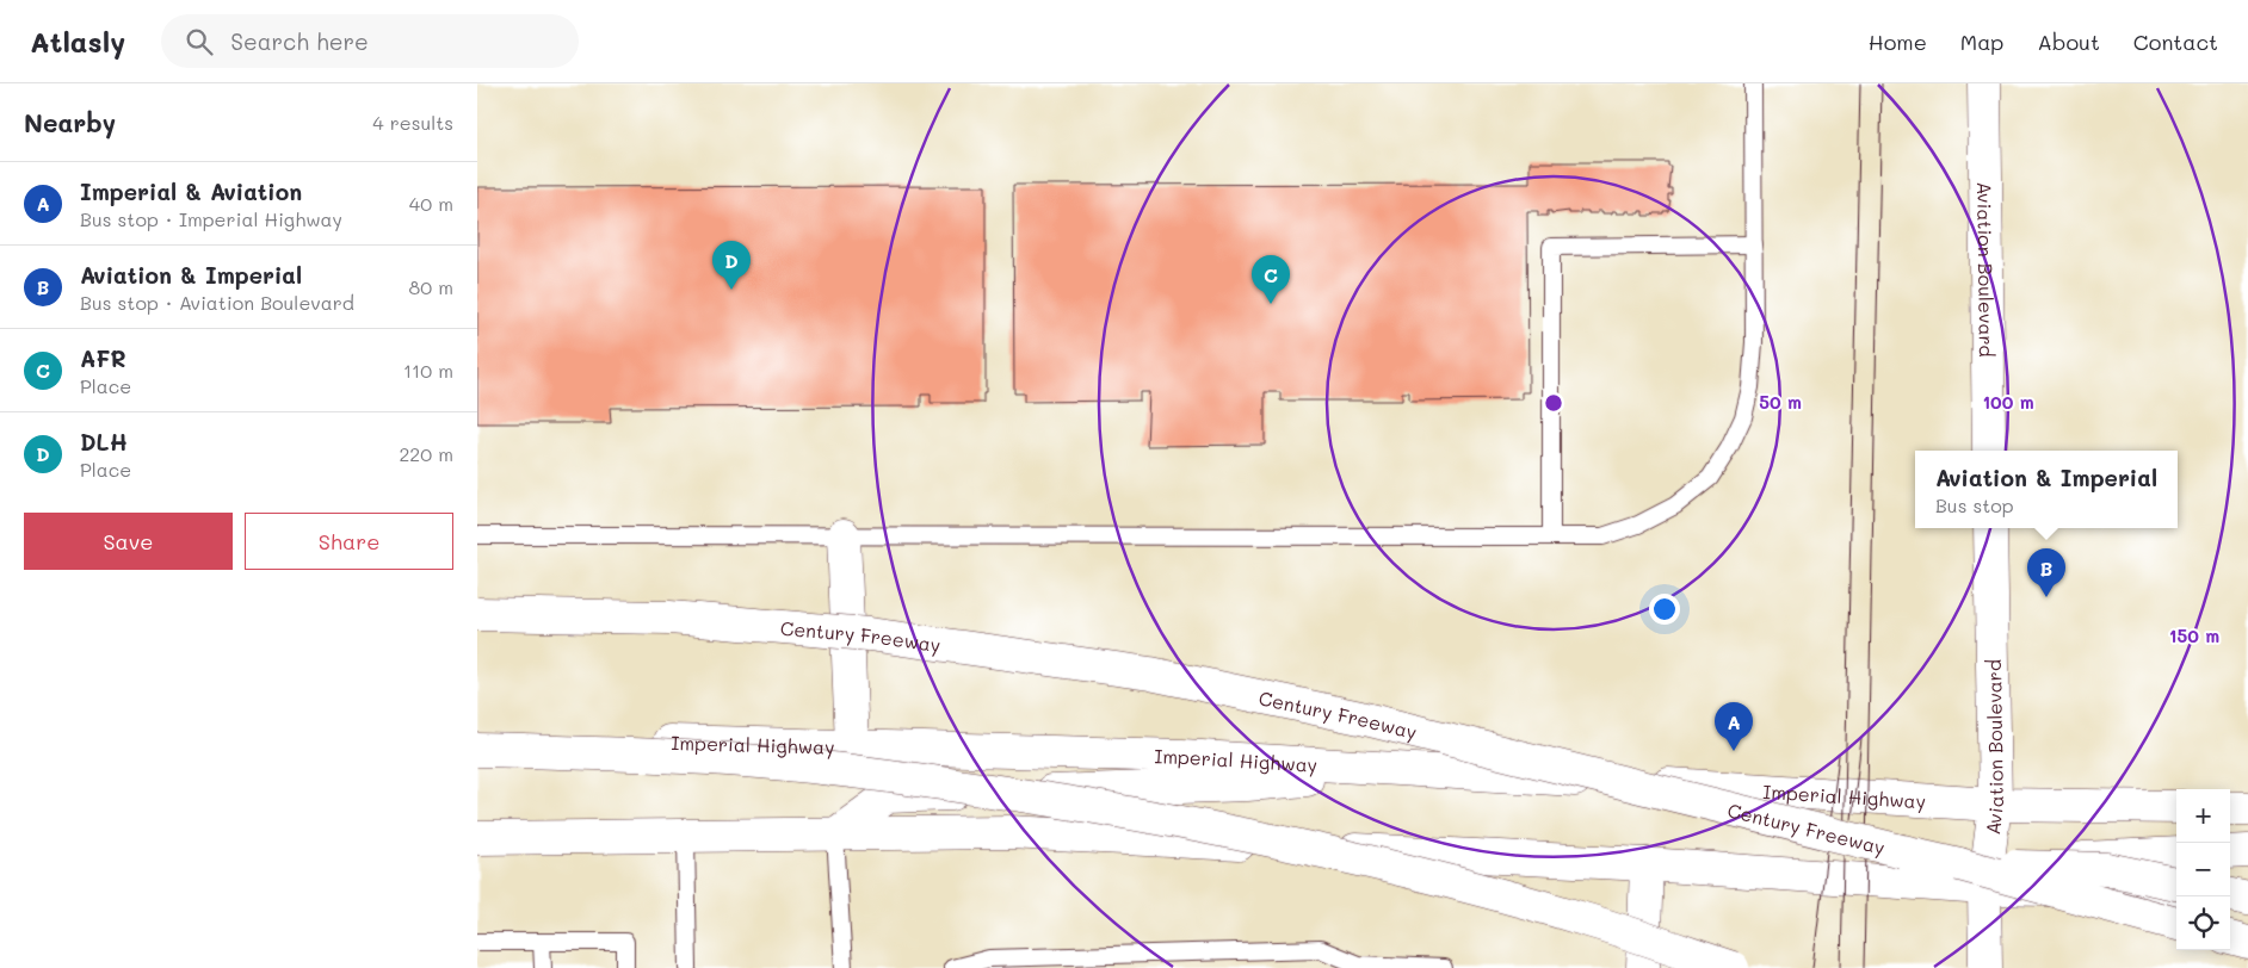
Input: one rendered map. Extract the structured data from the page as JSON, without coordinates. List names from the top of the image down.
{
  "streets": {
    "main road": ["Aviation Boulevard", "Century Freeway", "Imperial Highway"]
  },
  "crossings": [
    ["Aviation Boulevard", "Imperial Highway"]
  ],
  "page": {
    "header": "Atlasly",
    "search": "Search here",
    "nav": [
      "Home",
      "Map",
      "About",
      "Contact"
    ],
    "heading": ["Nearby", "4 results"],
    "list": [
      {
        "mark": "A",
        "name": "Imperial & Aviation",
        "note": "Bus stop · Imperial Highway",
        "value": "40 m"
      },
      {
        "mark": "B",
        "name": "Aviation & Imperial",
        "note": "Bus stop · Aviation Boulevard",
        "value": "80 m"
      },
      {
        "mark": "C",
        "name": "AFR",
        "note": "Place",
        "value": "110 m"
      },
      {
        "mark": "D",
        "name": "DLH",
        "note": "Place",
        "value": "220 m"
      }
    ],
    "pins": [
      "D",
      "C",
      "B",
      "A"
    ],
    "popup": ["Aviation & Imperial", "Bus stop"],
    "buttons": ["Save", "Share"],
    "map_buttons": ["+", "−"]
  },
  "rings": ["50 m", "100 m", "150 m"]
}
